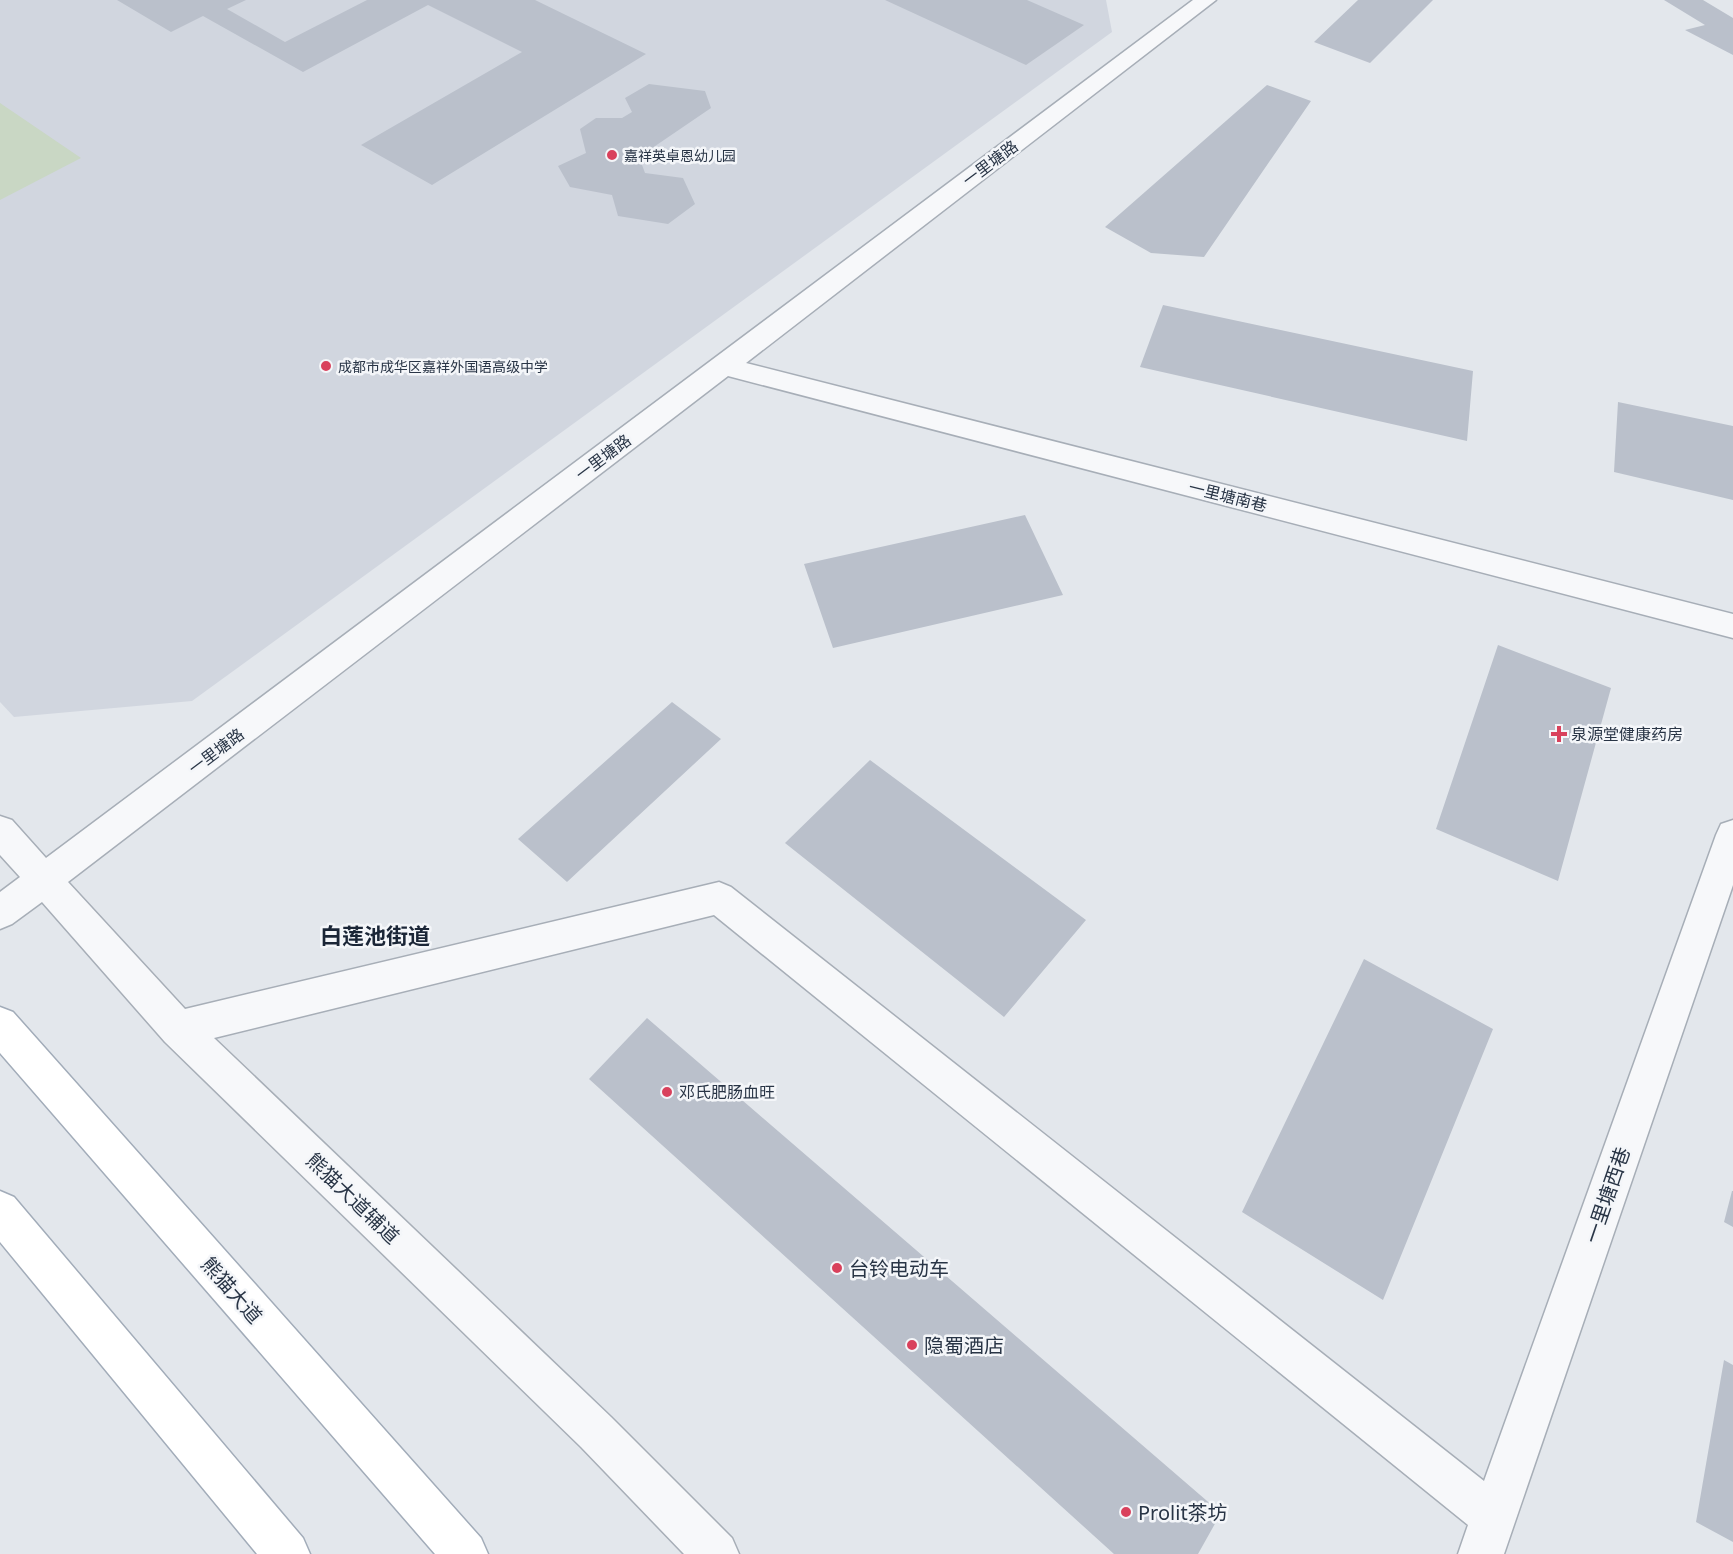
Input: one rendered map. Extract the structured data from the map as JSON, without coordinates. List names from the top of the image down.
{
  "streets": {
    "main road": ["熊猫大道"],
    "street": [
      "一里塘路",
      "一里塘南巷",
      "一里塘西巷",
      "熊猫大道辅道"
    ]
  },
  "crossings": [
    ["一里塘路", "一里塘南巷"],
    ["一里塘路", "熊猫大道辅道"]
  ],
  "districts": ["白莲池街道"],
  "places": {
    "other": [
      "嘉祥英卓恩幼儿园",
      "成都市成华区嘉祥外国语高级中学",
      "邓氏肥肠血旺",
      "台铃电动车",
      "隐蜀酒店",
      "Prolit茶坊"
    ],
    "health": ["泉源堂健康药房"]
  }
}
